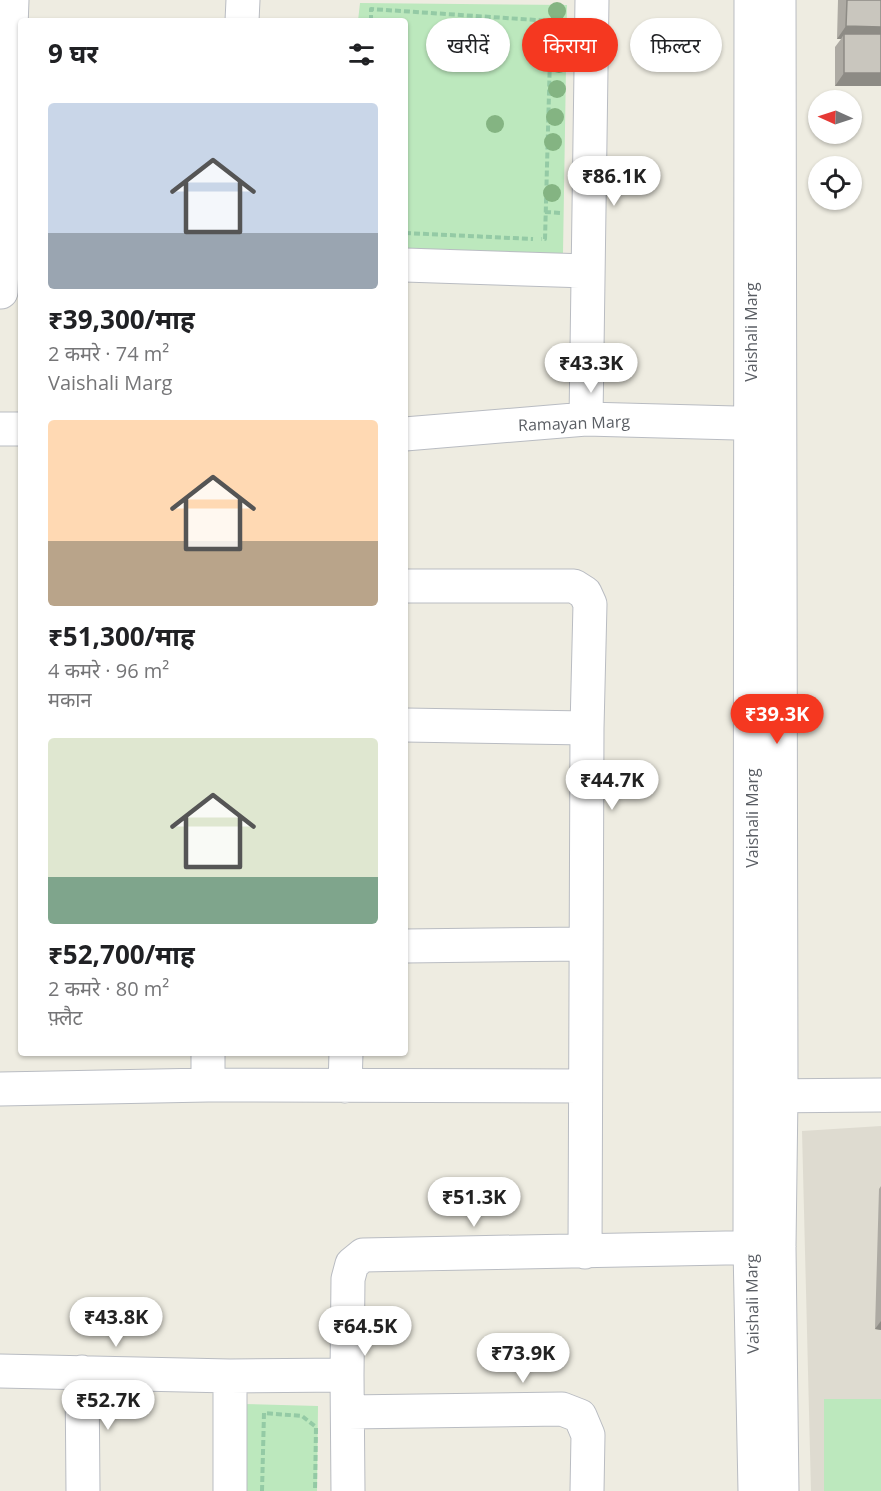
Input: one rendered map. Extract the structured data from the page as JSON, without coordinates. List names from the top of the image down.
{
  "streets": {
    "street": ["Vaishali Marg", "Ramayan Marg"]
  },
  "crossings": [
    ["Vaishali Marg", "Ramayan Marg"]
  ],
  "north": "left",
  "page": {
    "chip": ["खरीदें", "किराया", "फ़िल्टर"],
    "heading": "9 घर",
    "list": [
      {
        "name": "₹39,300/माह",
        "note": "2 कमरे · 74 m² · Vaishali Marg"
      },
      {
        "name": "₹51,300/माह",
        "note": "4 कमरे · 96 m² · मकान"
      },
      {
        "name": "₹52,700/माह",
        "note": "2 कमरे · 80 m² · फ़्लैट"
      }
    ],
    "price": [
      "₹86.1K",
      "₹43.3K",
      "₹39.3K",
      "₹44.7K",
      "₹51.3K",
      "₹43.8K",
      "₹64.5K",
      "₹73.9K",
      "₹52.7K"
    ]
  }
}
